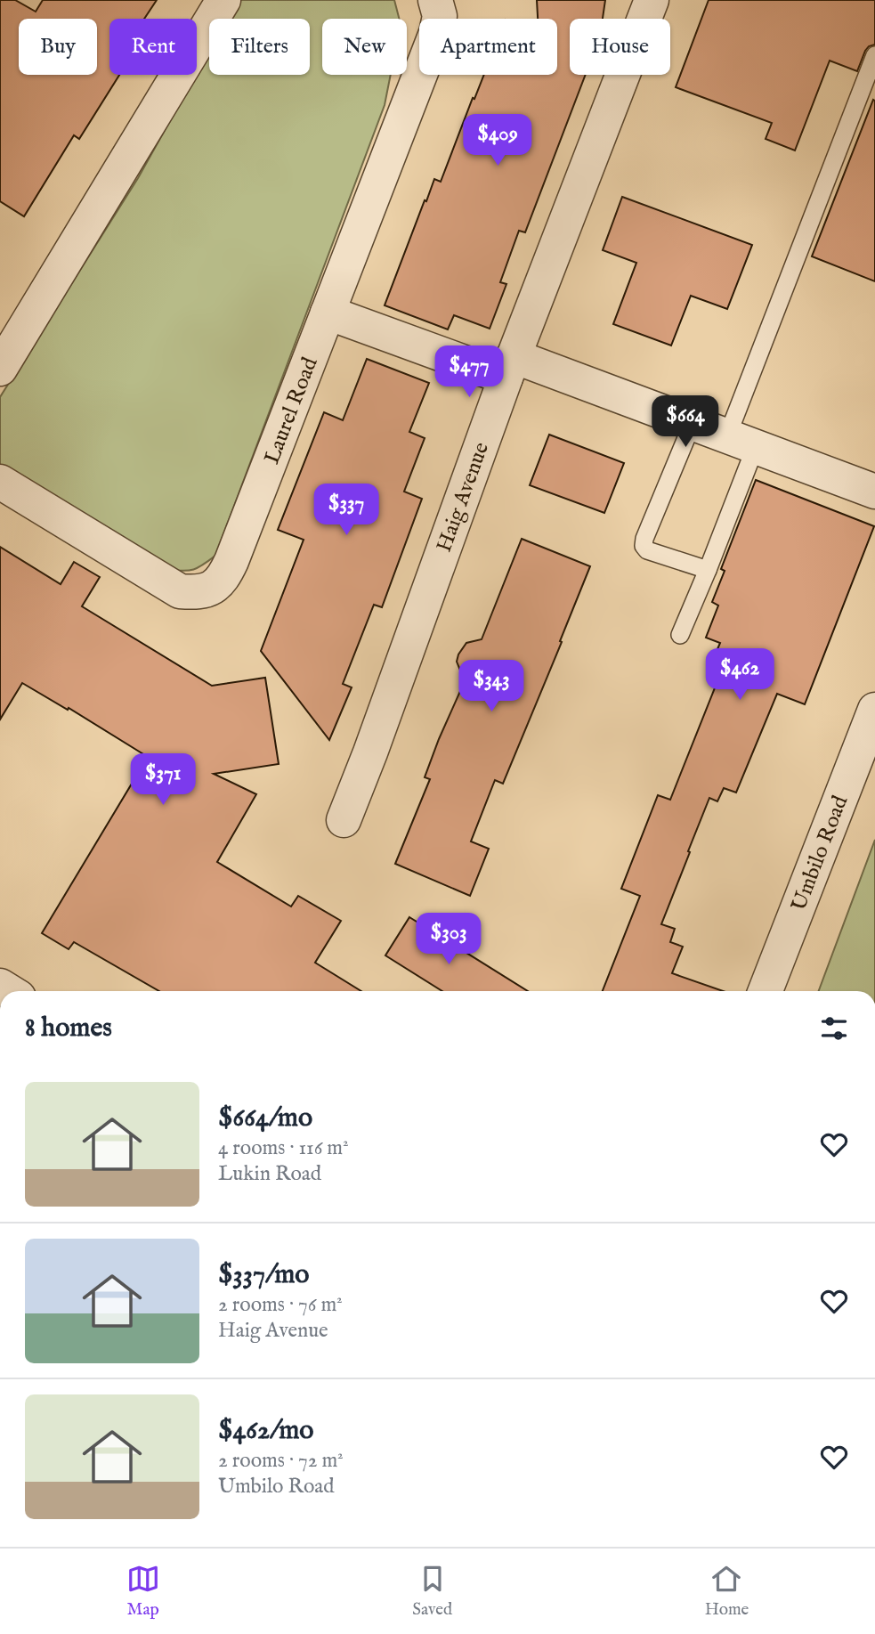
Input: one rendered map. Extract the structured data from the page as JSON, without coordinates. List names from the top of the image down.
{
  "streets": {
    "street": ["Laurel Road", "Haig Avenue", "Umbilo Road"]
  },
  "page": {
    "chip": [
      "Buy",
      "Rent",
      "Filters",
      "New",
      "Apartment",
      "House"
    ],
    "price": [
      "$409",
      "$477",
      "$664",
      "$337",
      "$462",
      "$343",
      "$371",
      "$303"
    ],
    "heading": "8 homes",
    "list": [
      {
        "name": "$664/mo",
        "note": "4 rooms · 116 m² · Lukin Road"
      },
      {
        "name": "$337/mo",
        "note": "2 rooms · 76 m² · Haig Avenue"
      },
      {
        "name": "$462/mo",
        "note": "2 rooms · 72 m² · Umbilo Road"
      }
    ],
    "tabs": ["Map", "Saved", "Home"]
  }
}
